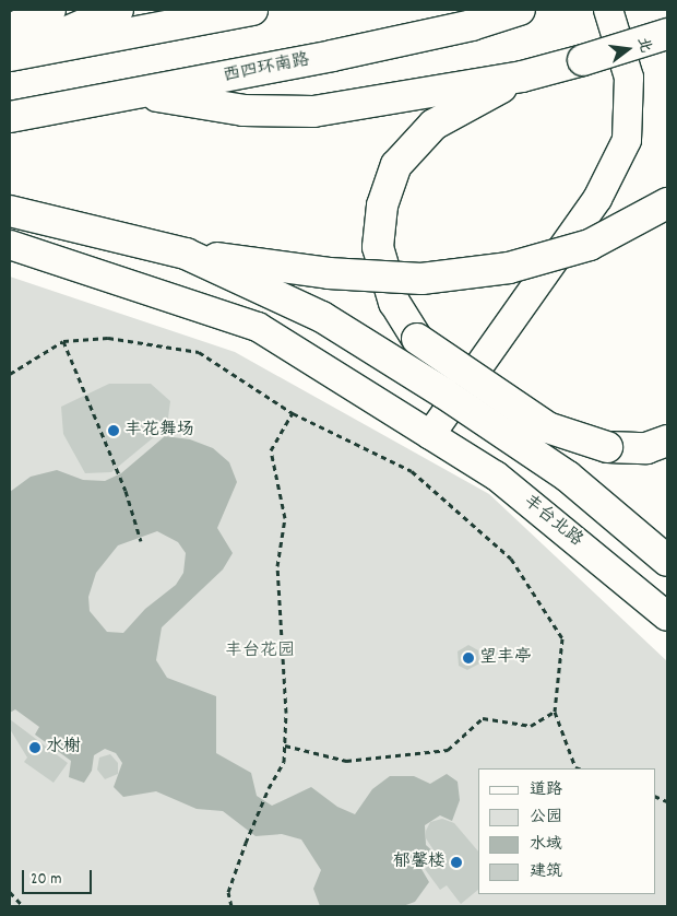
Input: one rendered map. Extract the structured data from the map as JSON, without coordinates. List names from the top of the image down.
{
  "streets": {
    "main road": ["西四环南路"],
    "street": ["丰台北路"]
  },
  "parks": ["丰台花园"],
  "places": [
    "丰花舞场",
    "望丰亭",
    "水榭",
    "郁馨楼"
  ],
  "legend": [
    "道路",
    "公园",
    "水域",
    "建筑"
  ],
  "scale_bar": "20 m",
  "north": "right"
}
